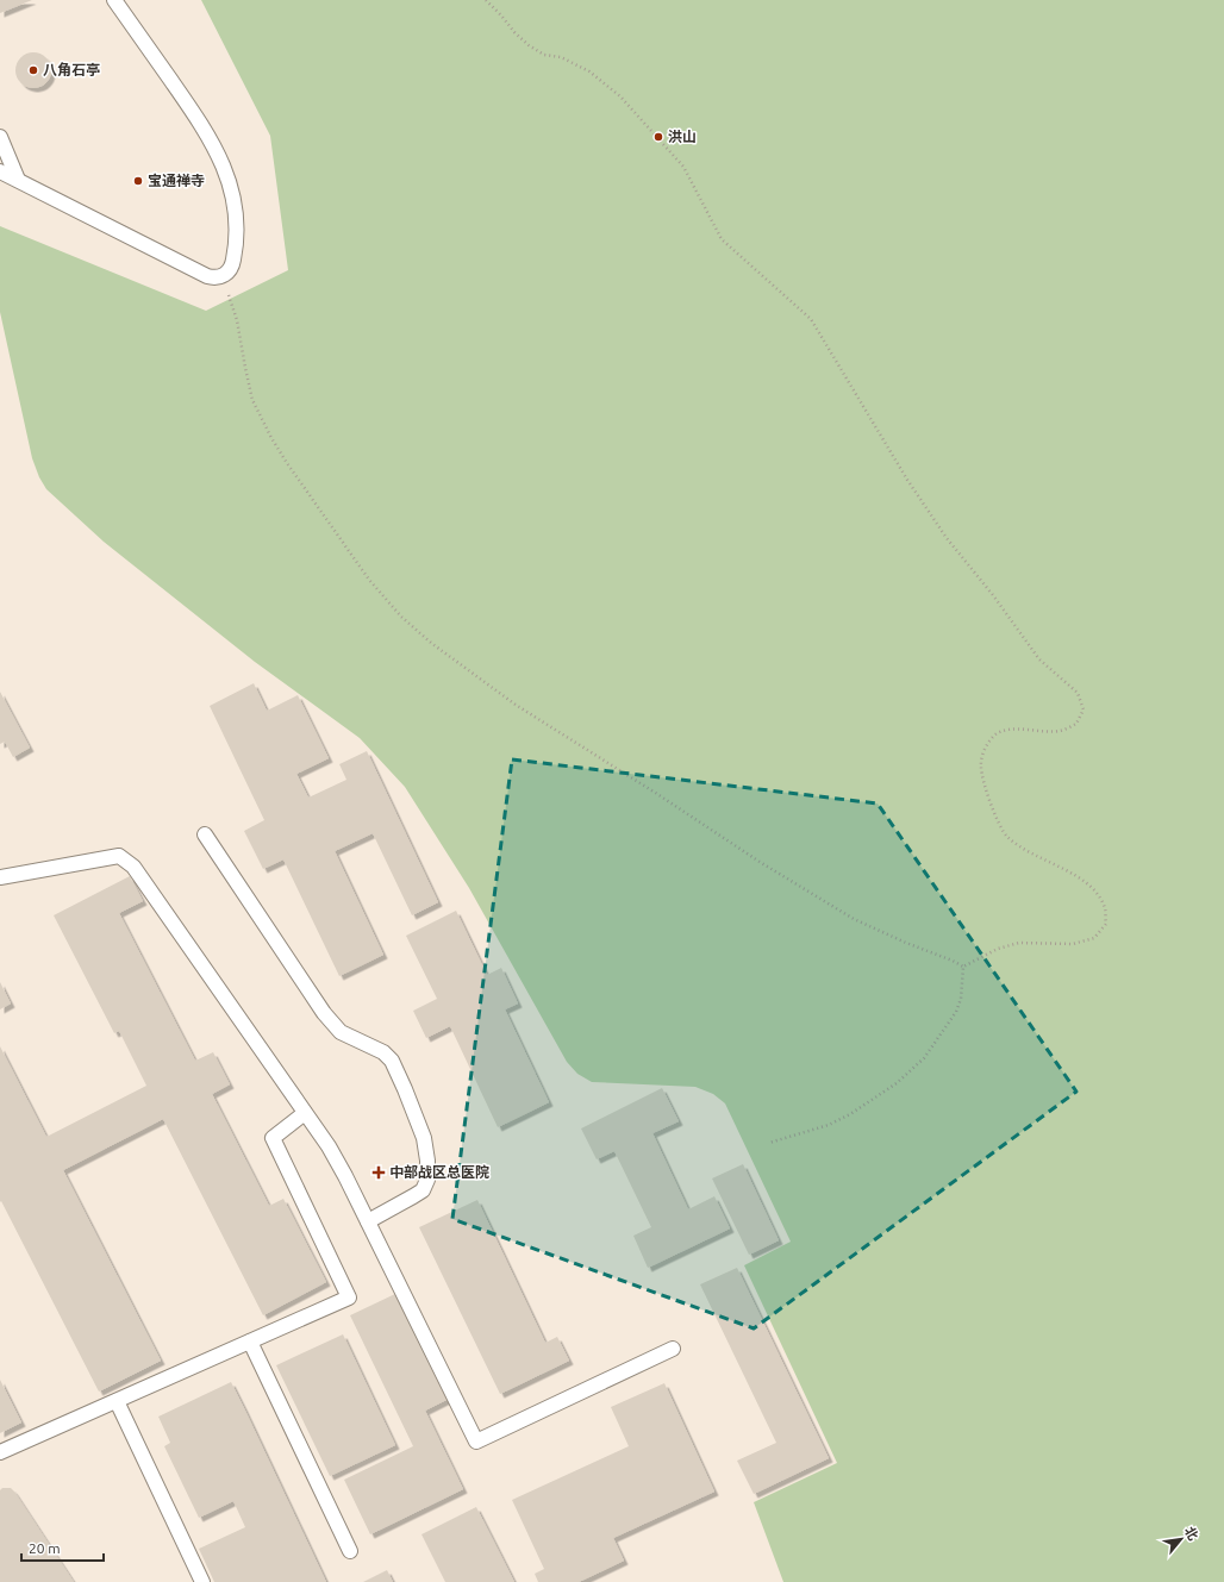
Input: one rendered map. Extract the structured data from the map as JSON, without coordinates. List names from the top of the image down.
{
  "places": {
    "other": ["八角石亭", "洪山", "宝通禅寺"],
    "health": ["中部战区总医院"]
  },
  "scale_bar": "20 m",
  "north": "top right"
}
